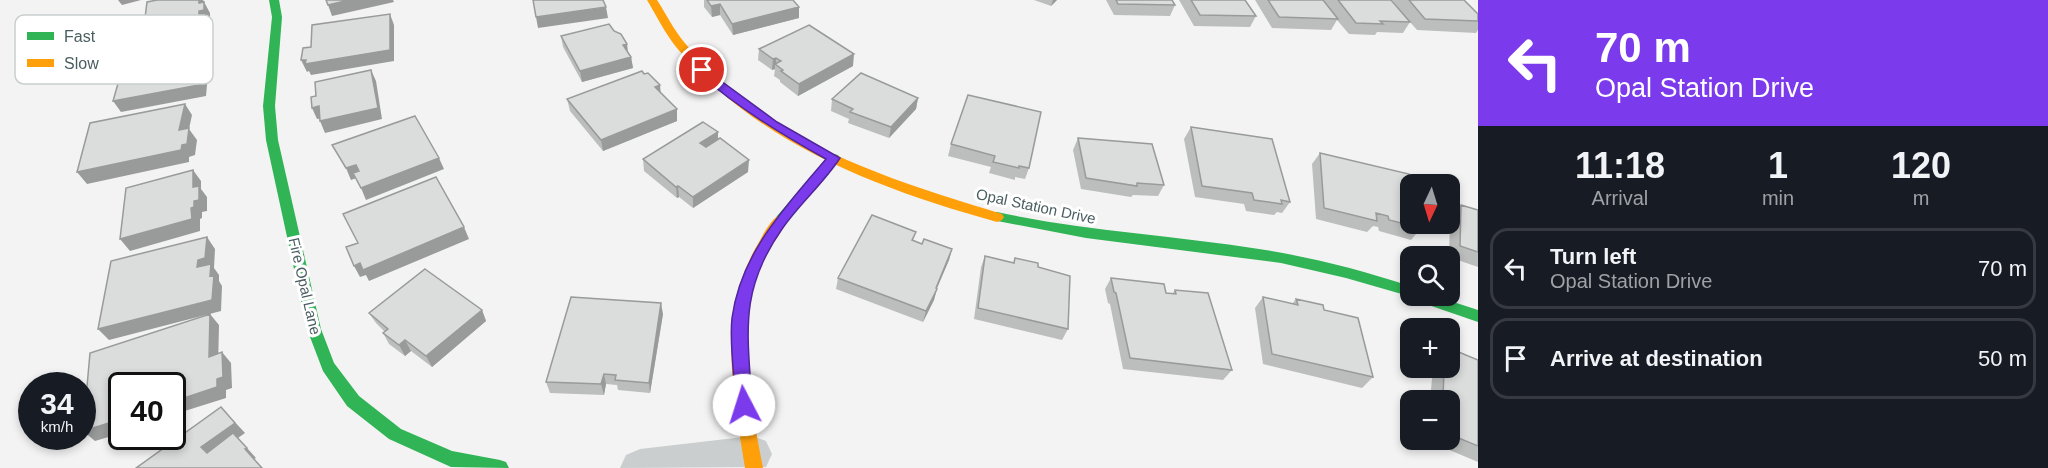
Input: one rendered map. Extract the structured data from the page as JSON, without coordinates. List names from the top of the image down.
{
  "streets": {
    "street": ["Opal Station Drive", "Fire Opal Lane"]
  },
  "legend": ["Fast", "Slow"],
  "north": "bottom",
  "page": {
    "turn": ["70 m", "Opal Station Drive"],
    "eta": [
      "11:18",
      "Arrival",
      "1",
      "min",
      "120",
      "m"
    ],
    "map_buttons": ["+", "−"],
    "list": [
      {
        "name": "Turn left",
        "note": "Opal Station Drive",
        "value": "70 m"
      },
      {
        "name": "Arrive at destination",
        "value": "50 m"
      }
    ],
    "speed": "34 km/h",
    "limit": "40"
  }
}
